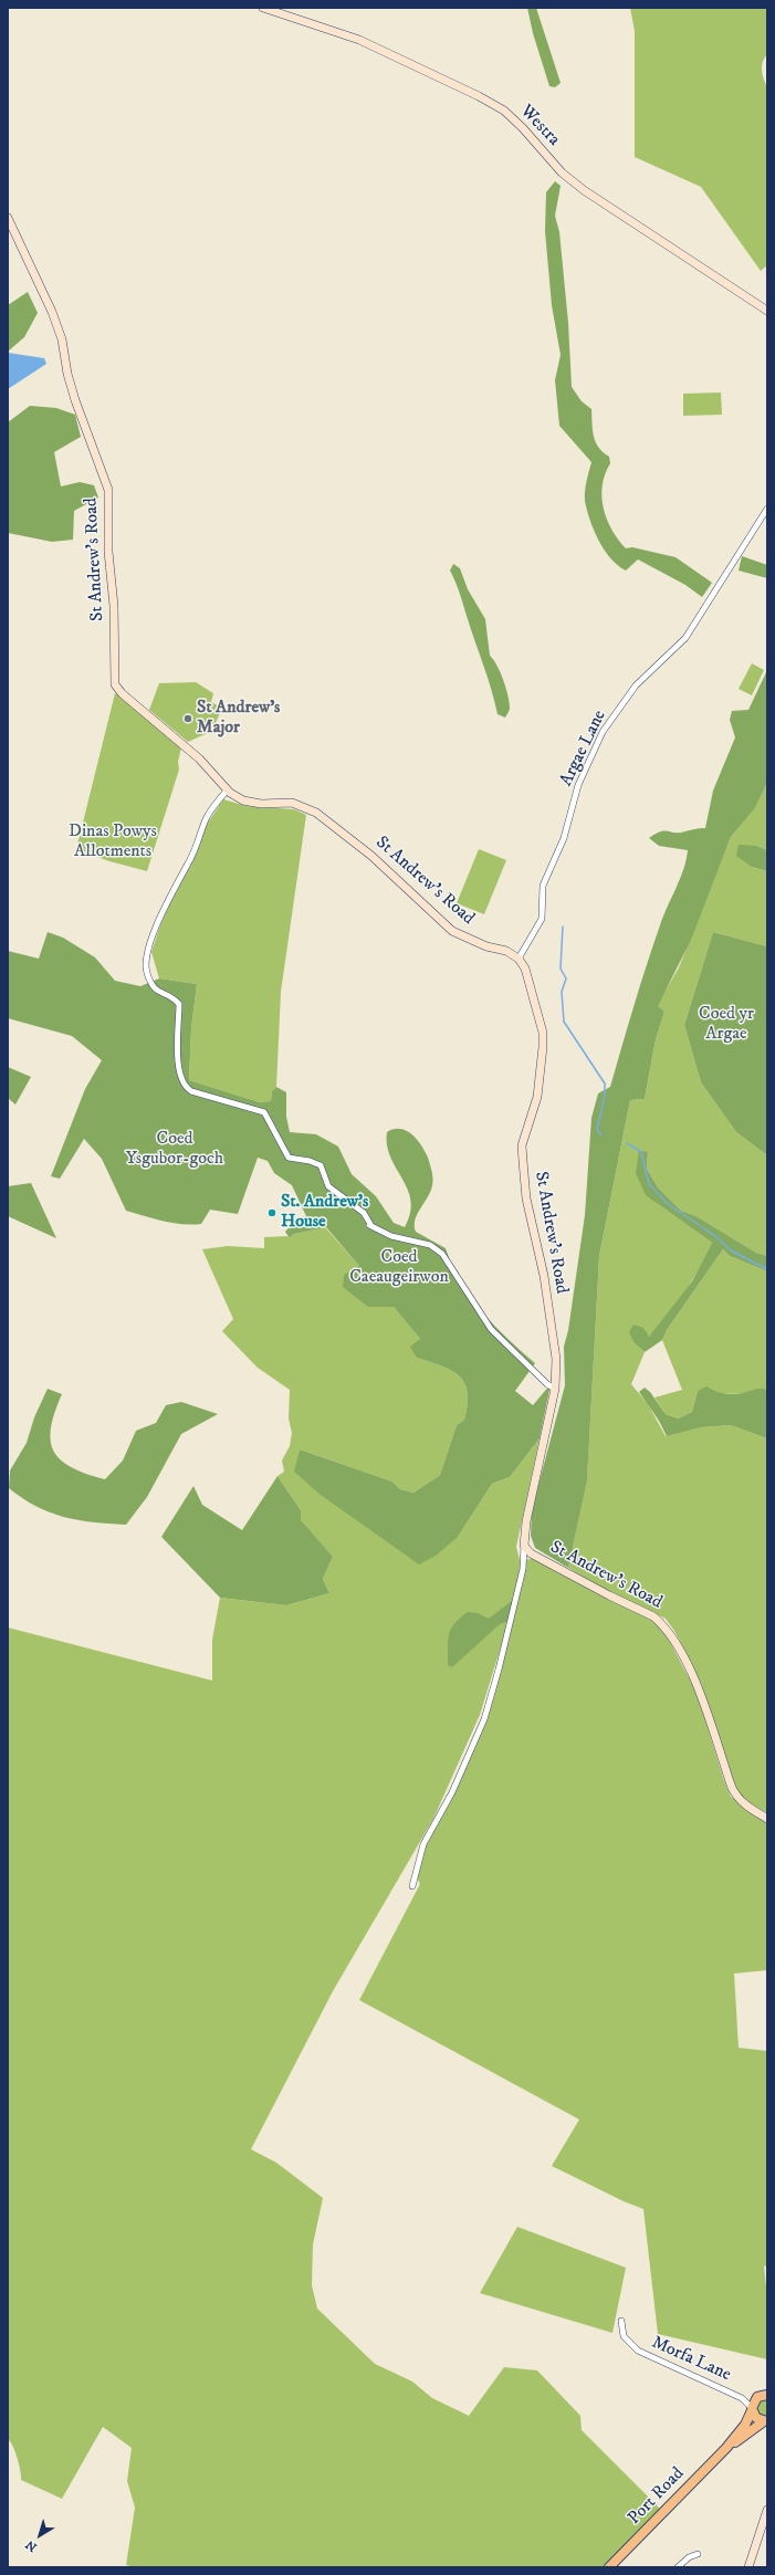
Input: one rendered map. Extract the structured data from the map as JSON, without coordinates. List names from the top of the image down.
{
  "streets": {
    "main road": ["Port Road"],
    "street": [
      "Westra",
      "St Andrew's Road",
      "Argae Lane",
      "Morfa Lane"
    ]
  },
  "crossings": [
    ["St Andrew's Road", "Argae Lane"],
    ["Morfa Lane", "Port Road"]
  ],
  "parks": [
    "Dinas Powys Allotments",
    "Coed yr Argae",
    "Coed Ysgubor-goch",
    "Coed Caeaugeirwon"
  ],
  "places": ["St Andrew's Major", "St. Andrew's House"],
  "north": "bottom left"
}
